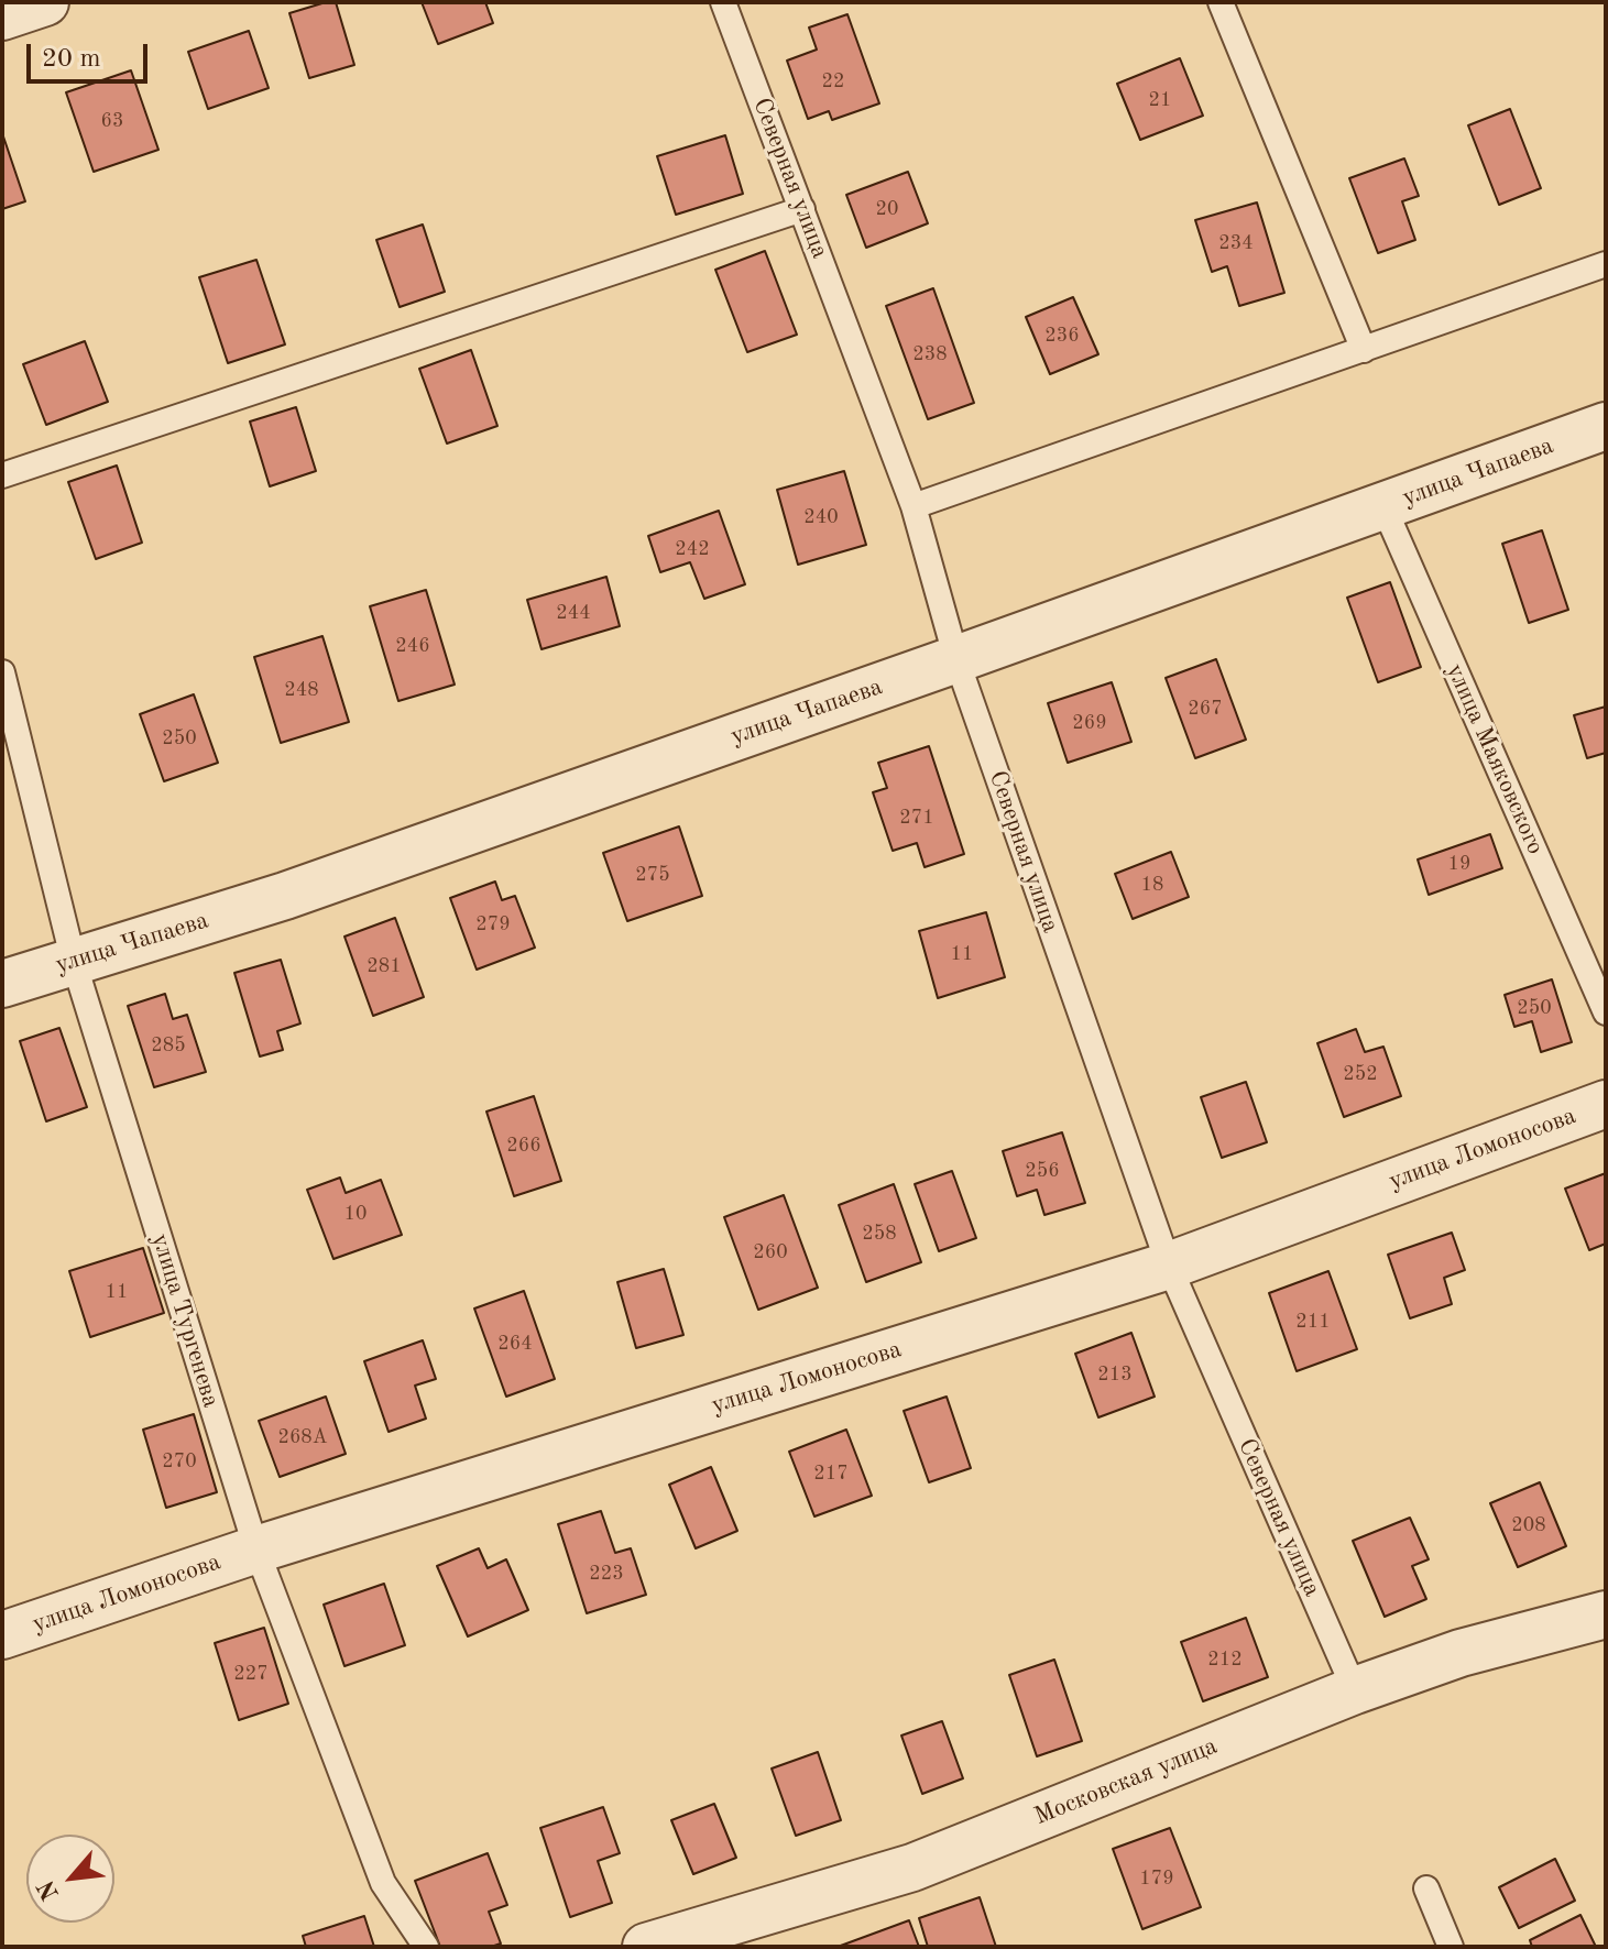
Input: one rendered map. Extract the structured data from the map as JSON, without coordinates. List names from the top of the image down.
{
  "streets": {
    "street": ["улица Чапаева", "улица Ломоносова", "Московская улица"],
    "lane": ["Северная улица", "улица Маяковского", "улица Тургенева"]
  },
  "crossings": [
    ["Северная улица", "улица Чапаева"],
    ["Северная улица", "улица Ломоносова"],
    ["Северная улица", "Московская улица"],
    ["улица Чапаева", "улица Маяковского"],
    ["улица Чапаева", "улица Тургенева"],
    ["улица Ломоносова", "улица Тургенева"]
  ],
  "house_numbers": [
    "22",
    "21",
    "63",
    "20",
    "234",
    "236",
    "238",
    "240",
    "242",
    "244",
    "246",
    "248",
    "267",
    "269",
    "250",
    "271",
    "19",
    "275",
    "18",
    "279",
    "11",
    "281",
    "250",
    "285",
    "252",
    "266",
    "256",
    "10",
    "258",
    "260",
    "11",
    "211",
    "264",
    "213",
    "268А",
    "270",
    "217",
    "208",
    "223",
    "212",
    "227",
    "179"
  ],
  "scale_bar": "20 m",
  "north": "bottom left"
}
